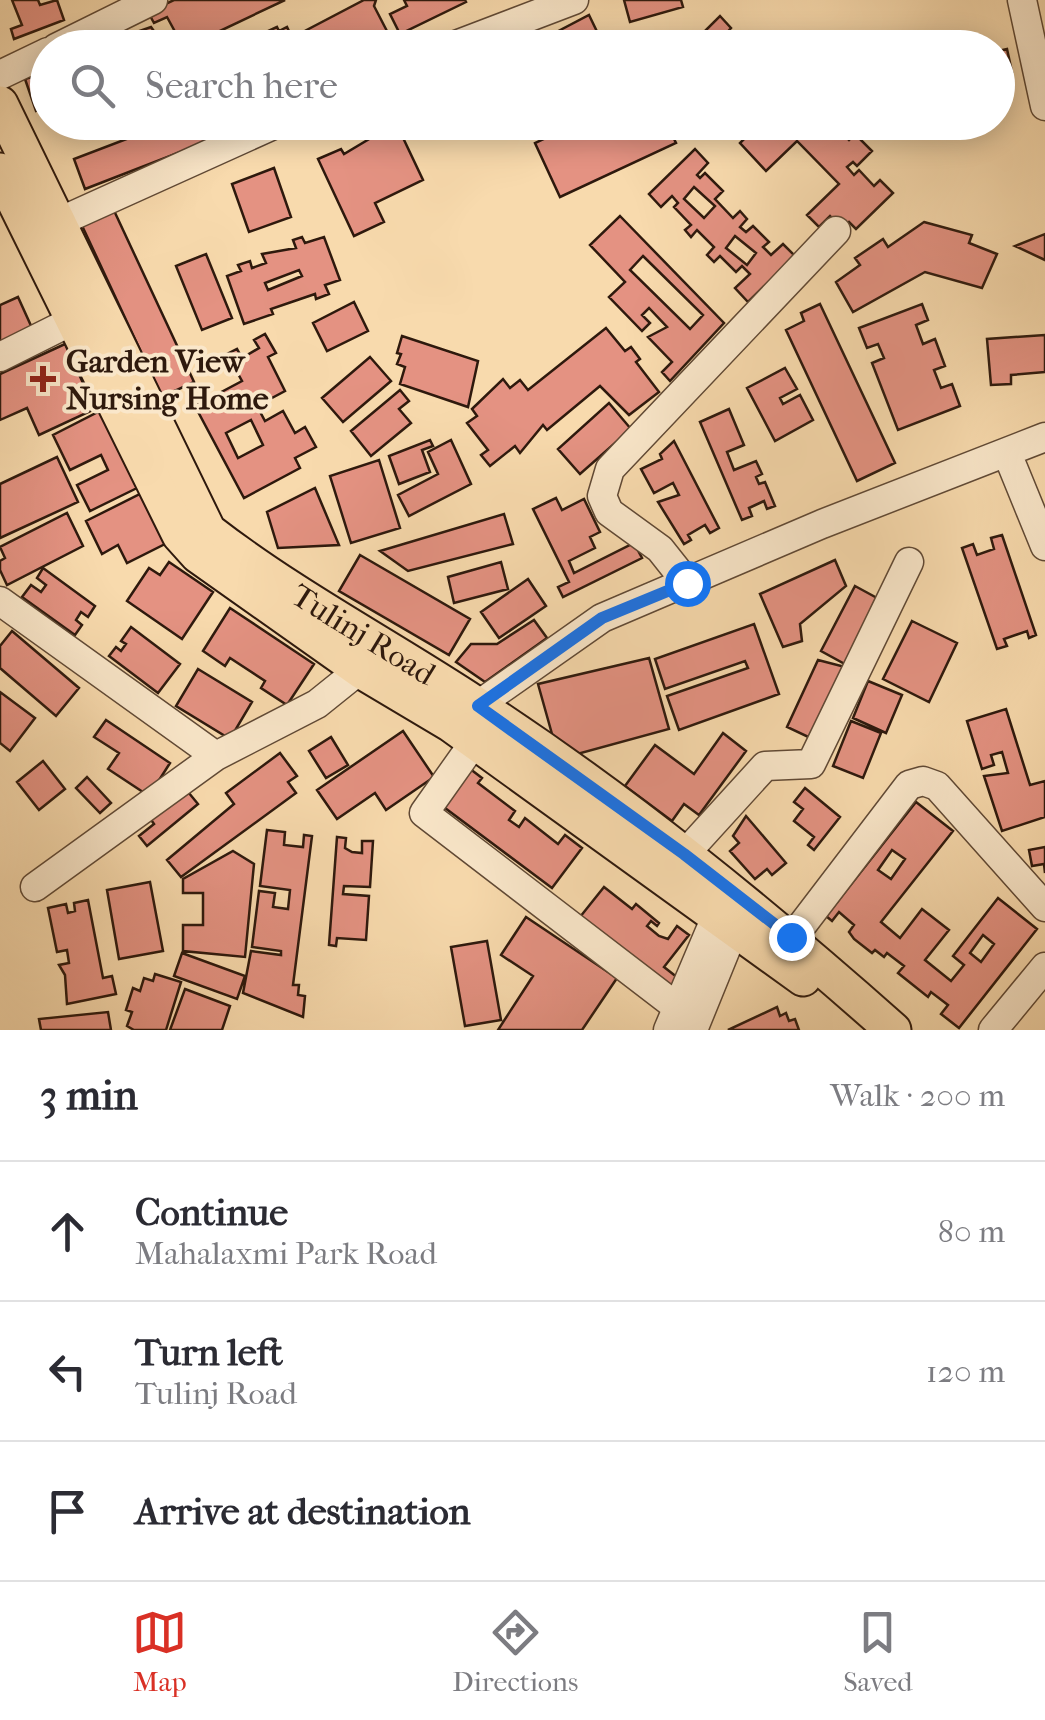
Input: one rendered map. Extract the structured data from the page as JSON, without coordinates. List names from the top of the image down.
{
  "streets": {
    "main road": ["Tulinj Road"]
  },
  "places": {
    "health": ["Garden View Nursing Home"]
  },
  "page": {
    "search": "Search here",
    "heading": ["3 min", "Walk · 200 m"],
    "list": [
      ["Continue", "Mahalaxmi Park Road", "80 m"],
      ["Turn left", "Tulinj Road", "120 m"],
      "Arrive at destination"
    ],
    "nav": ["Map", "Directions", "Saved"]
  }
}
